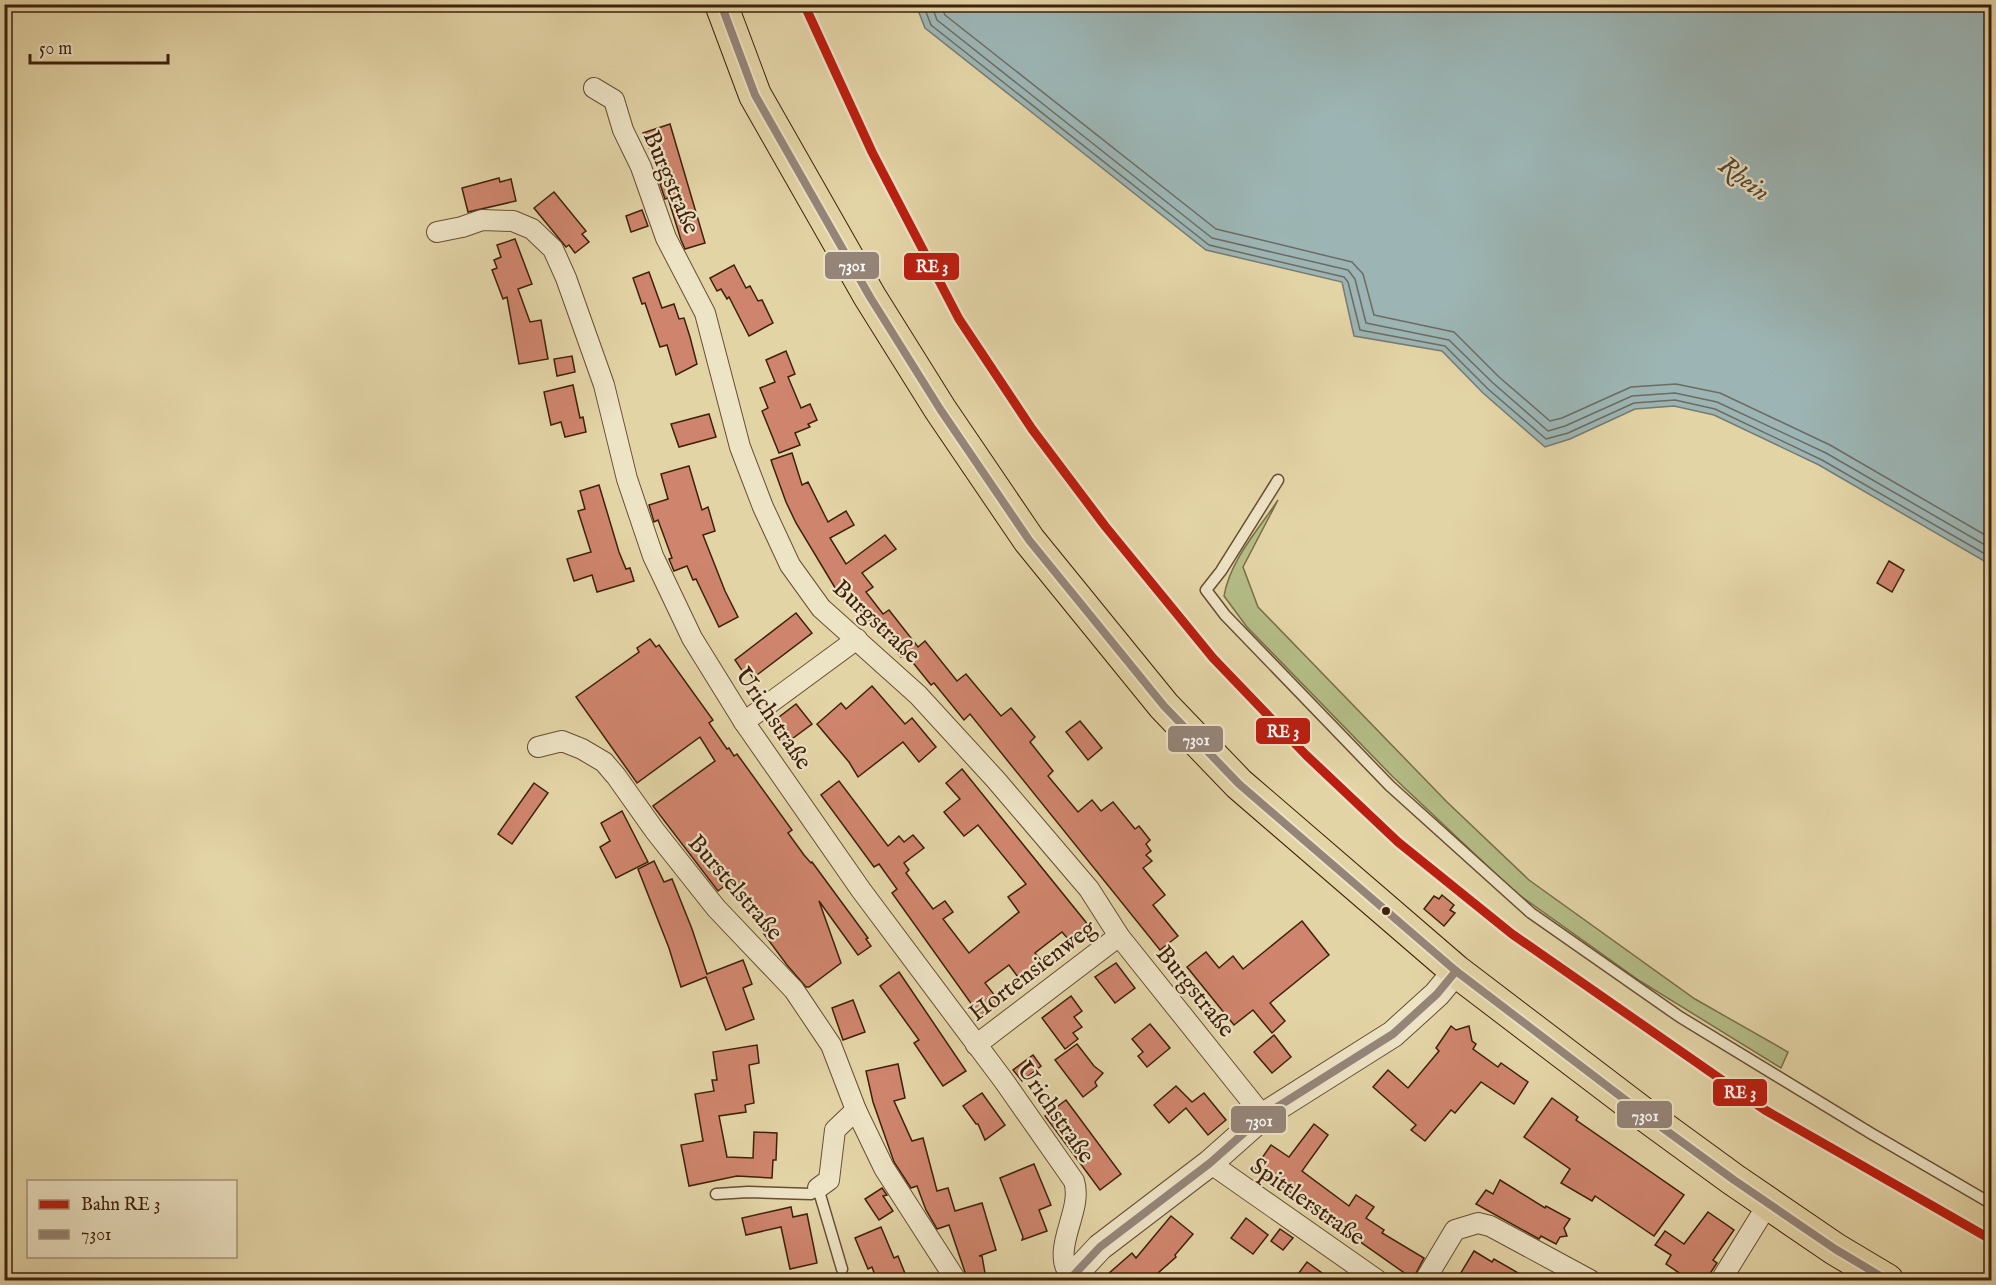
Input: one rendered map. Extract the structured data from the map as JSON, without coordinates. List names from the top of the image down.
{
  "streets": {
    "street": [
      "Burgstraße",
      "Urichstraße",
      "Burstelstraße",
      "Hortensienweg",
      "Spittlerstraße"
    ]
  },
  "crossings": [
    ["Burgstraße", "Hortensienweg"],
    ["Urichstraße", "Hortensienweg"]
  ],
  "water": ["Rhein"],
  "lines": ["transit line 7301"],
  "legend": ["Bahn RE 3", "7301"],
  "scale_bar": "50 m"
}
